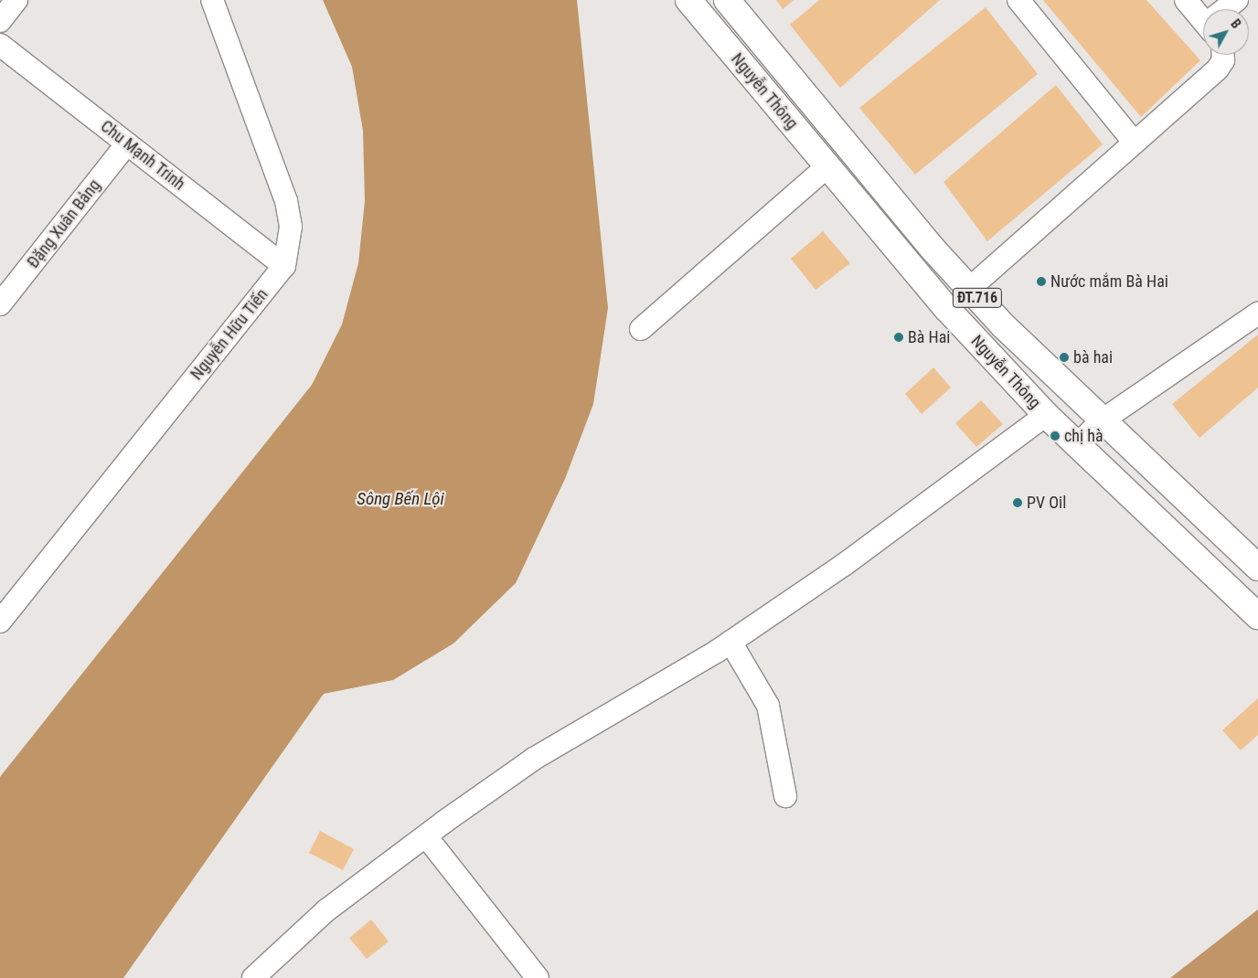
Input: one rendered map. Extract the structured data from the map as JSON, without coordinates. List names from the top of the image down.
{
  "streets": {
    "main road": ["Nguyễn Thông", "ĐT.716"],
    "street": ["Chu Mạnh Trinh", "Đặng Xuân Bảng", "Nguyễn Hữu Tiến"]
  },
  "crossings": [
    ["Chu Mạnh Trinh", "Đặng Xuân Bảng"],
    ["Chu Mạnh Trinh", "Nguyễn Hữu Tiến"]
  ],
  "water": ["Sông Bến Lội"],
  "places": [
    "Nước mắm Bà Hai",
    "Bà Hai",
    "bà hai",
    "chị hà",
    "PV Oil"
  ],
  "north": "top right"
}
